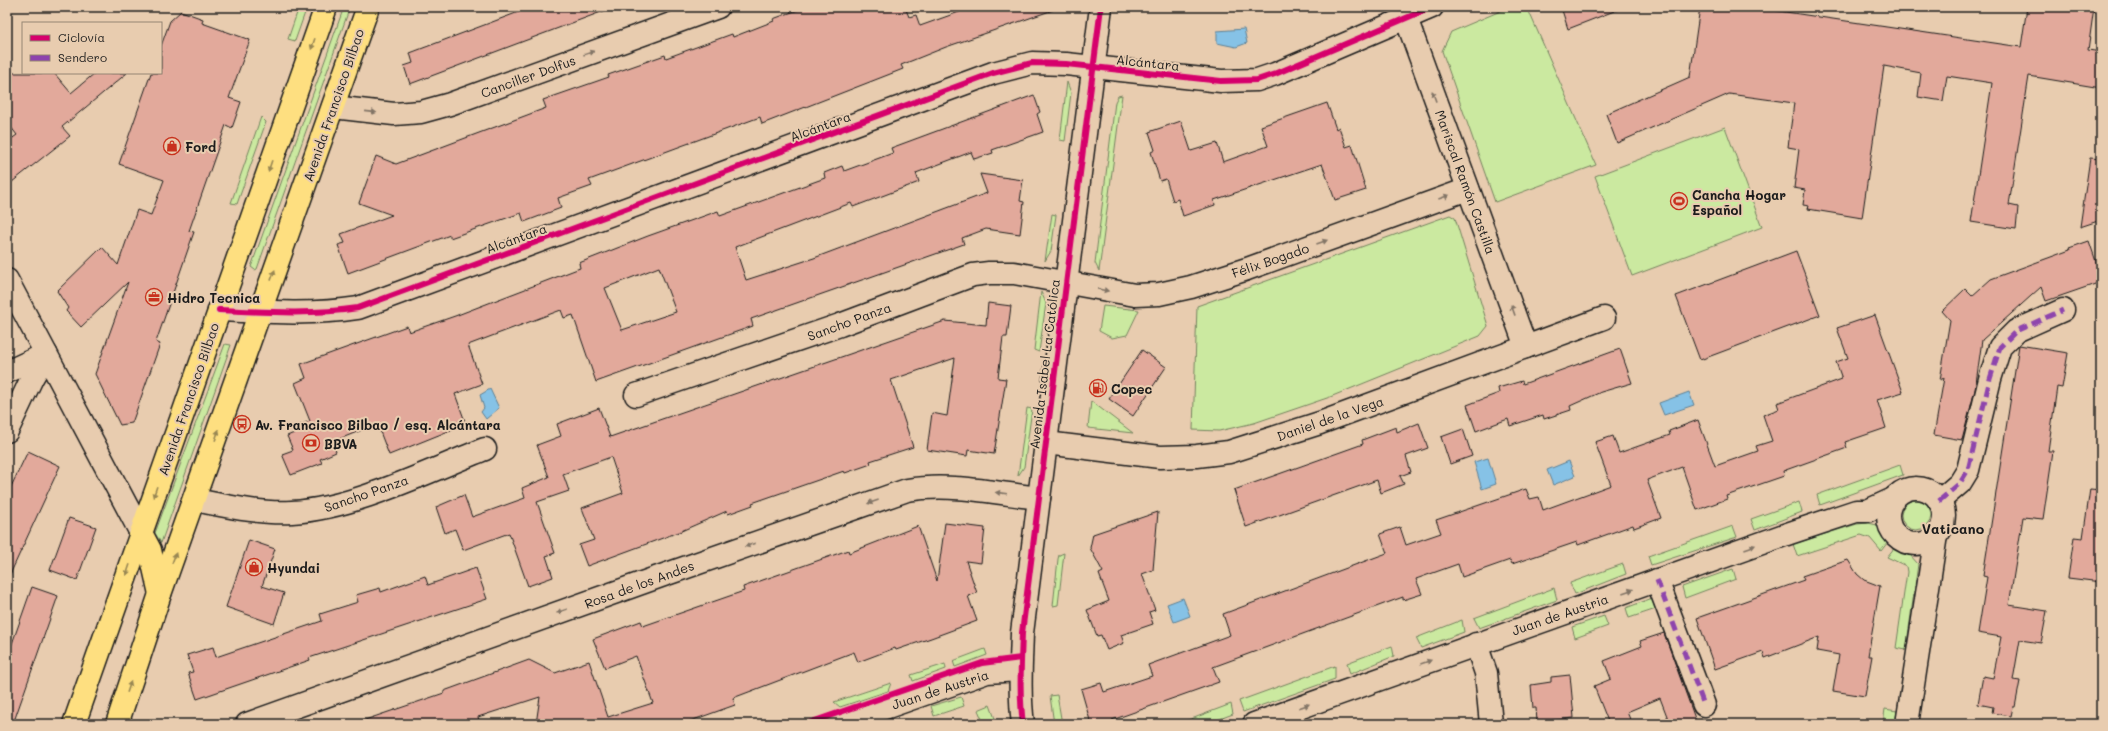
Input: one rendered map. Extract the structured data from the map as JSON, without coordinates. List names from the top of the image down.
{
  "streets": {
    "main road": ["Avenida Francisco Bilbao"],
    "street": [
      "Alcántara",
      "Canciller Dolfus",
      "Mariscal Ramón Castilla",
      "Félix Bogado",
      "Sancho Panza",
      "Avenida Isabel La Católica",
      "Daniel de la Vega",
      "Rosa de los Andes",
      "Juan de Austria"
    ]
  },
  "crossings": [
    ["Alcántara", "Avenida Francisco Bilbao"],
    ["Alcántara", "Mariscal Ramón Castilla"],
    ["Alcántara", "Avenida Isabel La Católica"],
    ["Canciller Dolfus", "Avenida Francisco Bilbao"],
    ["Avenida Francisco Bilbao", "Sancho Panza"],
    ["Mariscal Ramón Castilla", "Félix Bogado"],
    ["Mariscal Ramón Castilla", "Daniel de la Vega"],
    ["Félix Bogado", "Sancho Panza"],
    ["Félix Bogado", "Avenida Isabel La Católica"],
    ["Sancho Panza", "Avenida Isabel La Católica"],
    ["Avenida Isabel La Católica", "Daniel de la Vega"],
    ["Avenida Isabel La Católica", "Rosa de los Andes"],
    ["Avenida Isabel La Católica", "Juan de Austria"]
  ],
  "one_way": [
    "Canciller Dolfus",
    "Mariscal Ramón Castilla",
    "Félix Bogado",
    "Rosa de los Andes",
    "Juan de Austria"
  ],
  "districts": ["Vaticano"],
  "places": {
    "shop": ["Ford", "Hyundai"],
    "sports": ["Cancha Hogar Español"],
    "office": ["Hidro Tecnica"],
    "fuel station": ["Copec"],
    "bus stop": ["Av. Francisco Bilbao / esq. Alcántara"],
    "bank": ["BBVA"]
  },
  "legend": ["Ciclovía", "Sendero"]
}
